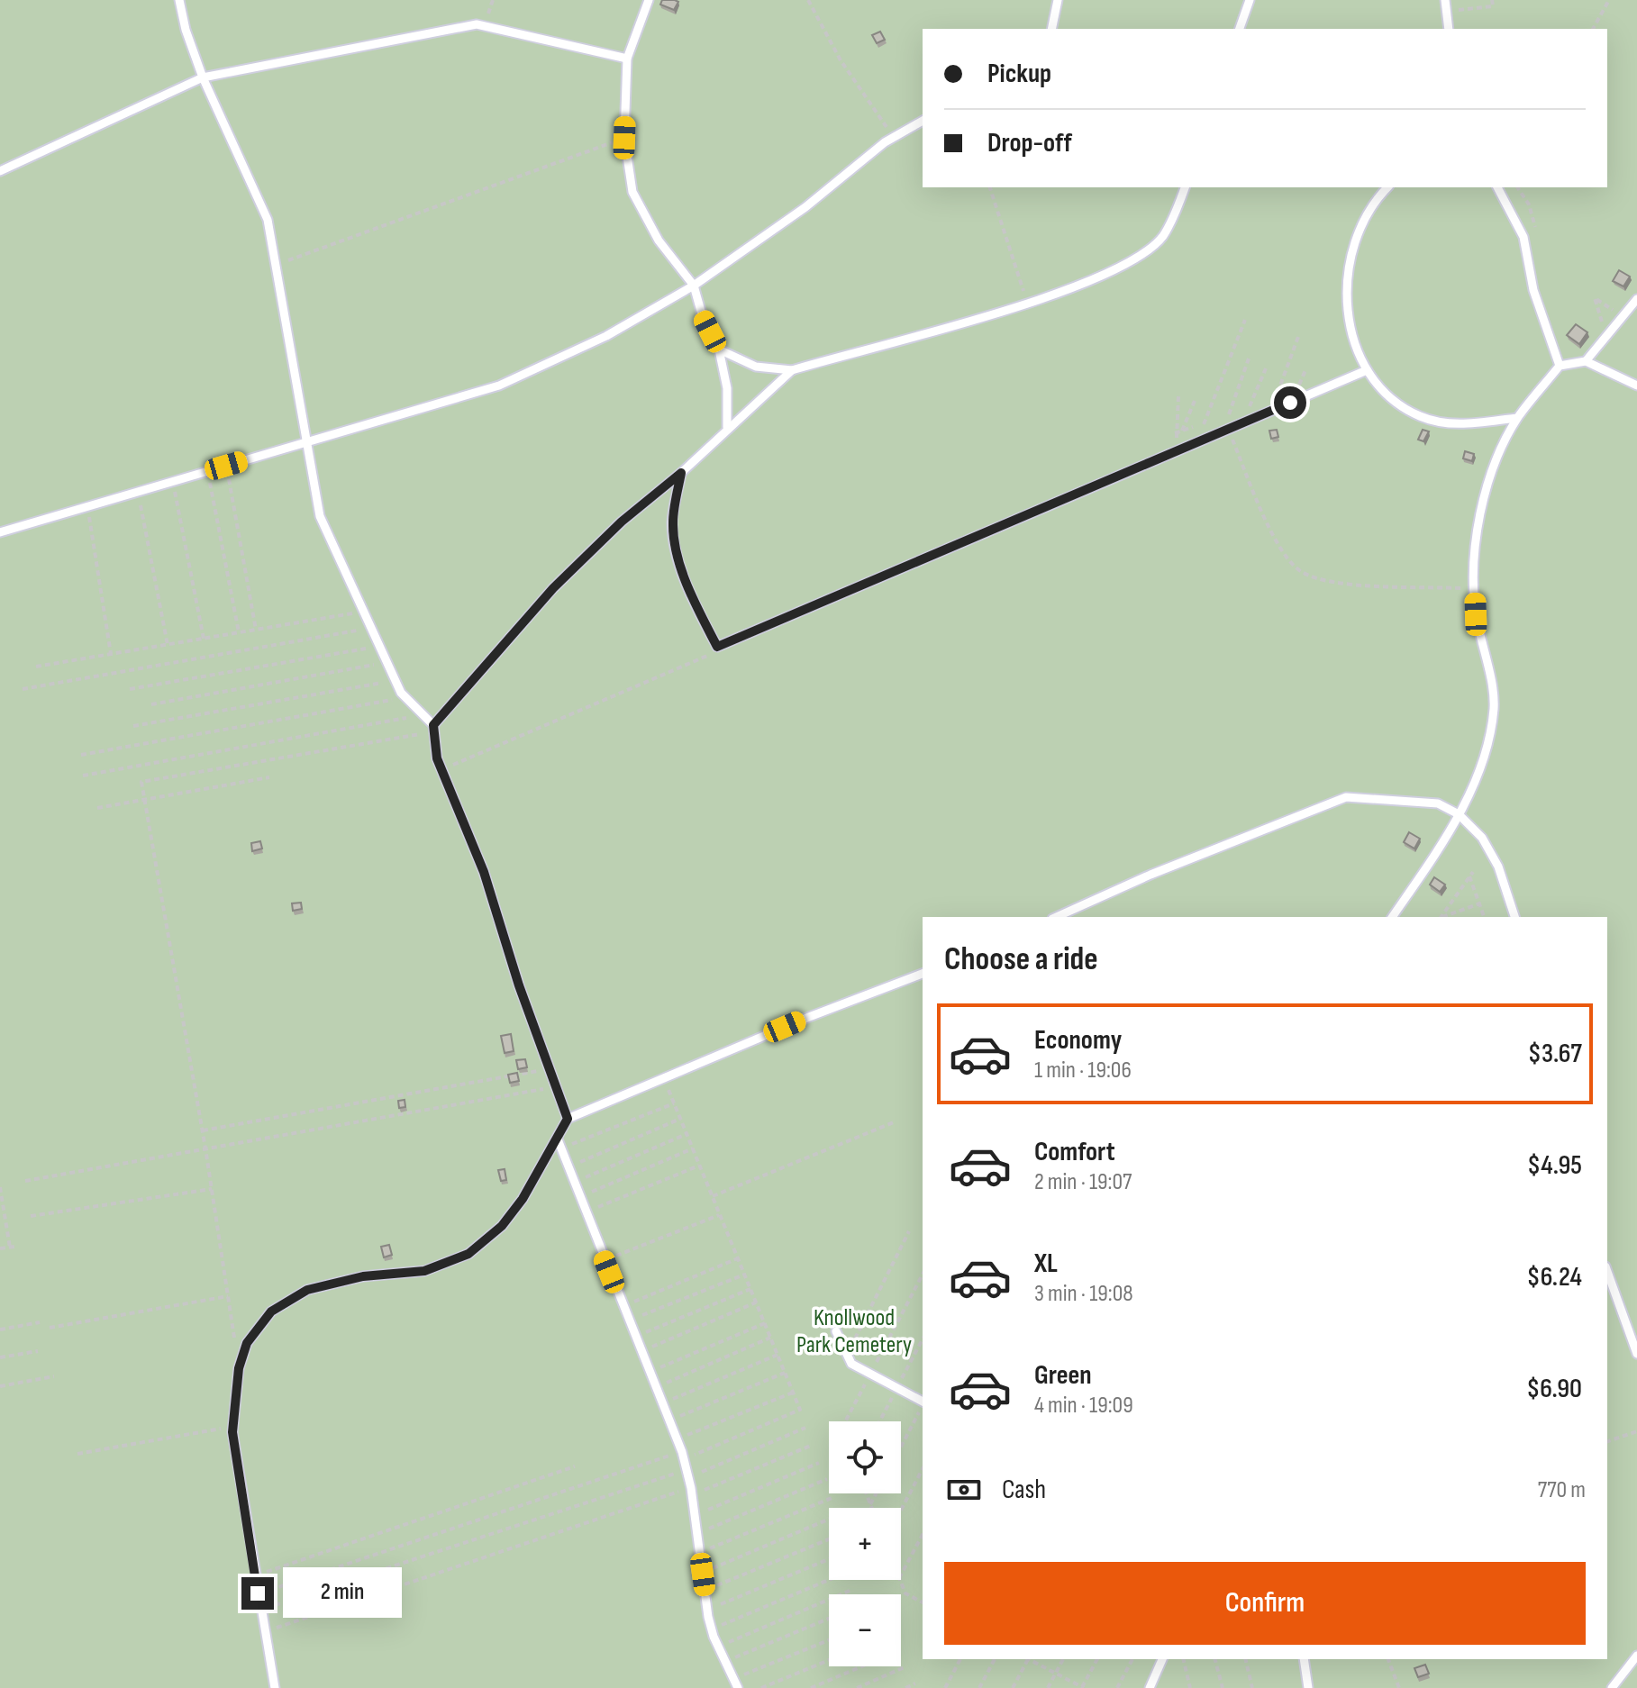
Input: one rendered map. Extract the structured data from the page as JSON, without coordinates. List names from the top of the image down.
{
  "parks": ["Knollwood Park Cemetery"],
  "page": {
    "banner": ["Pickup", "Drop-off"],
    "heading": "Choose a ride",
    "list": [
      {
        "name": "Economy",
        "note": "1 min · 19:06",
        "value": "$3.67"
      },
      {
        "name": "Comfort",
        "note": "2 min · 19:07",
        "value": "$4.95"
      },
      {
        "name": "XL",
        "note": "3 min · 19:08",
        "value": "$6.24"
      },
      {
        "name": "Green",
        "note": "4 min · 19:09",
        "value": "$6.90"
      }
    ],
    "map_buttons": ["+", "−"],
    "pay": ["Cash", "770 m"],
    "buttons": "Confirm",
    "bubble": "2 min"
  }
}
